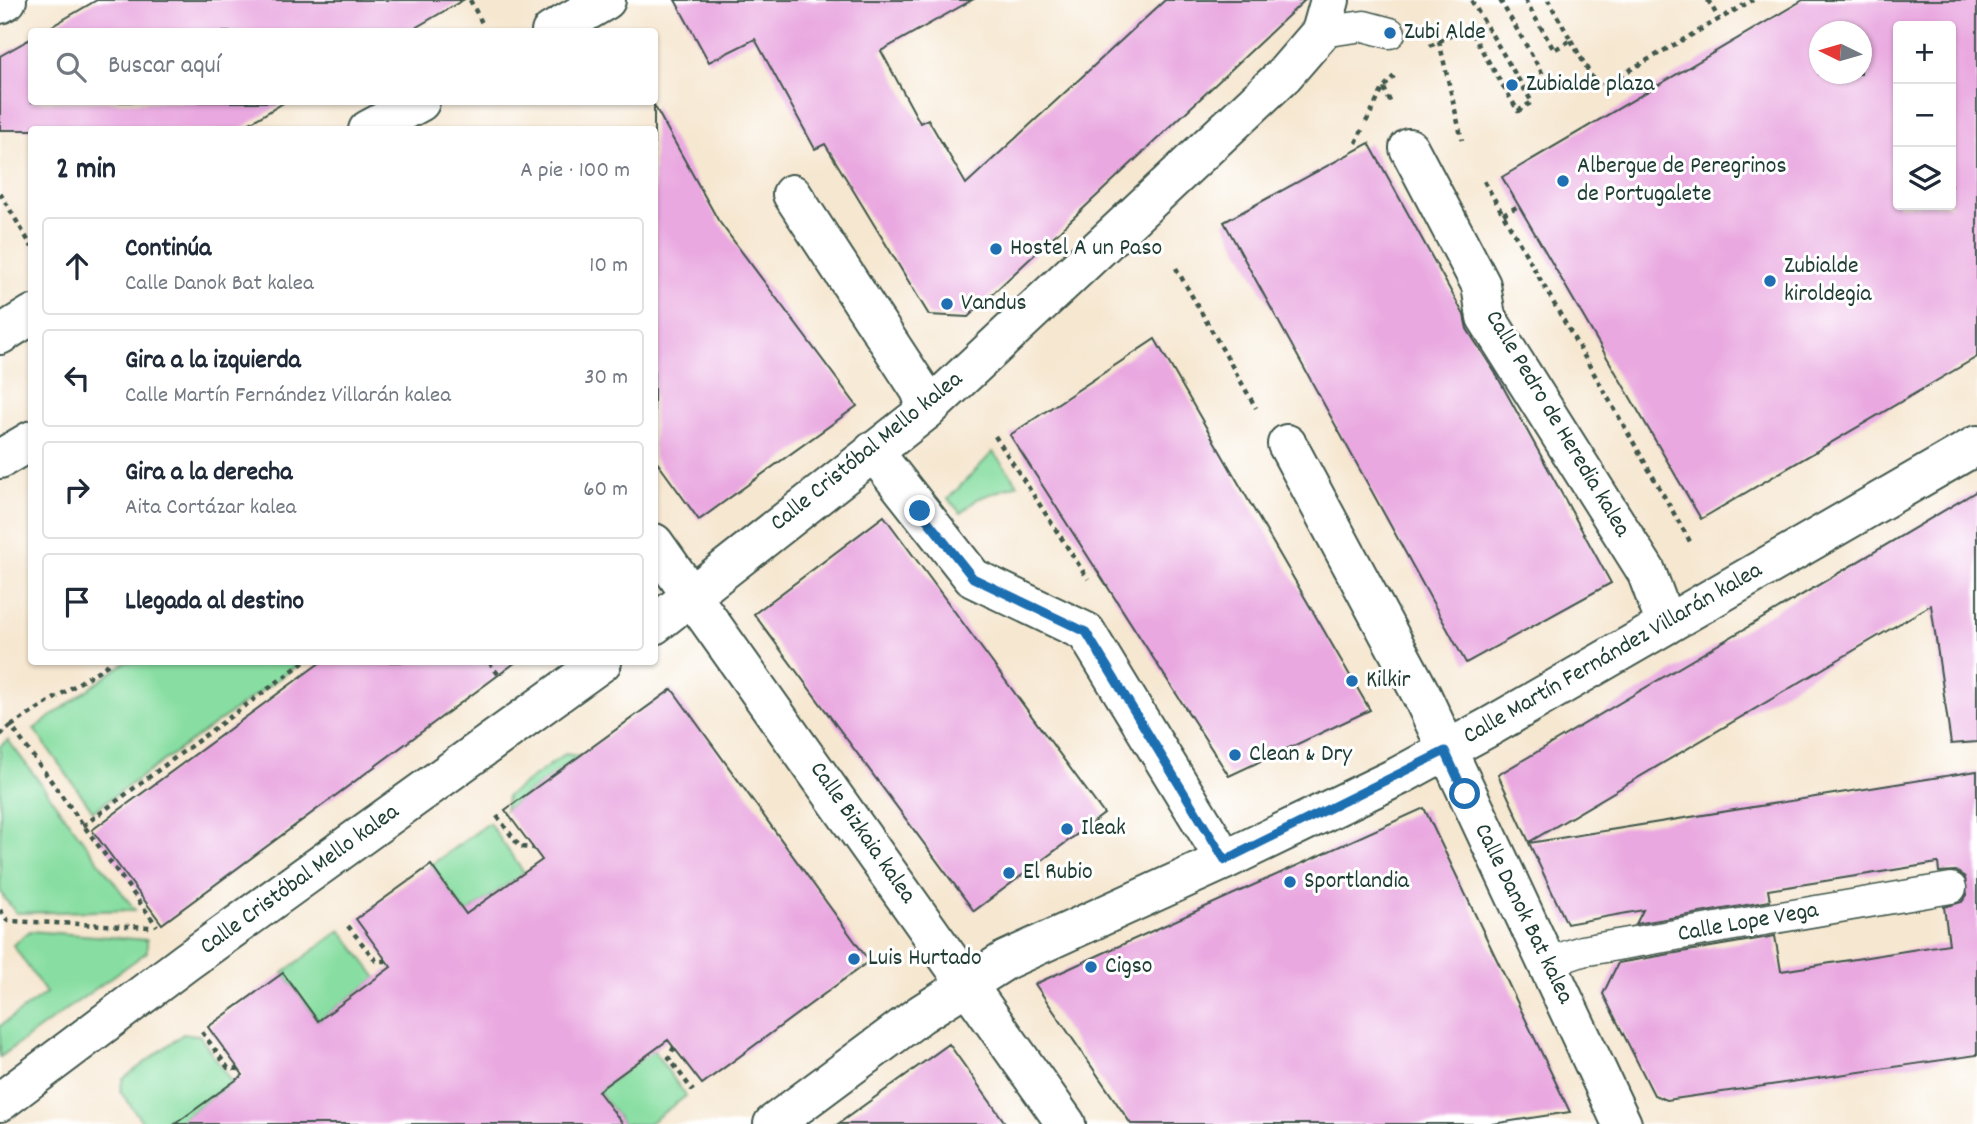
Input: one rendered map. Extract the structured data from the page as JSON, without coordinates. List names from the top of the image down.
{
  "streets": {
    "street": [
      "Calle Pedro de Heredia kalea",
      "Calle Cristóbal Mello kalea",
      "Calle Martín Fernández Villarán kalea",
      "Calle Bizkaia kalea",
      "Calle Danok Bat kalea"
    ],
    "lane": ["Calle Lope Vega"]
  },
  "crossings": [
    ["Calle Pedro de Heredia kalea", "Calle Martín Fernández Villarán kalea"],
    ["Calle Cristóbal Mello kalea", "Calle Bizkaia kalea"],
    ["Calle Martín Fernández Villarán kalea", "Calle Bizkaia kalea"],
    ["Calle Martín Fernández Villarán kalea", "Calle Danok Bat kalea"],
    ["Calle Danok Bat kalea", "Calle Lope Vega"]
  ],
  "places": [
    "Zubi Alde",
    "Zubialde plaza",
    "Albergue de Peregrinos de Portugalete",
    "Hostel A un Paso",
    "Zubialde kiroldegia",
    "Vandus",
    "Kilkir",
    "Clean & Dry",
    "Ileak",
    "El Rubio",
    "Sportlandia",
    "Luis Hurtado",
    "Cigso"
  ],
  "north": "left",
  "page": {
    "map_buttons": ["+", "−"],
    "search": "Buscar aquí",
    "heading": ["2 min", "A pie · 100 m"],
    "list": [
      ["Continúa", "Calle Danok Bat kalea", "10 m"],
      ["Gira a la izquierda", "Calle Martín Fernández Villarán kalea", "30 m"],
      ["Gira a la derecha", "Aita Cortázar kalea", "60 m"],
      "Llegada al destino"
    ]
  }
}
